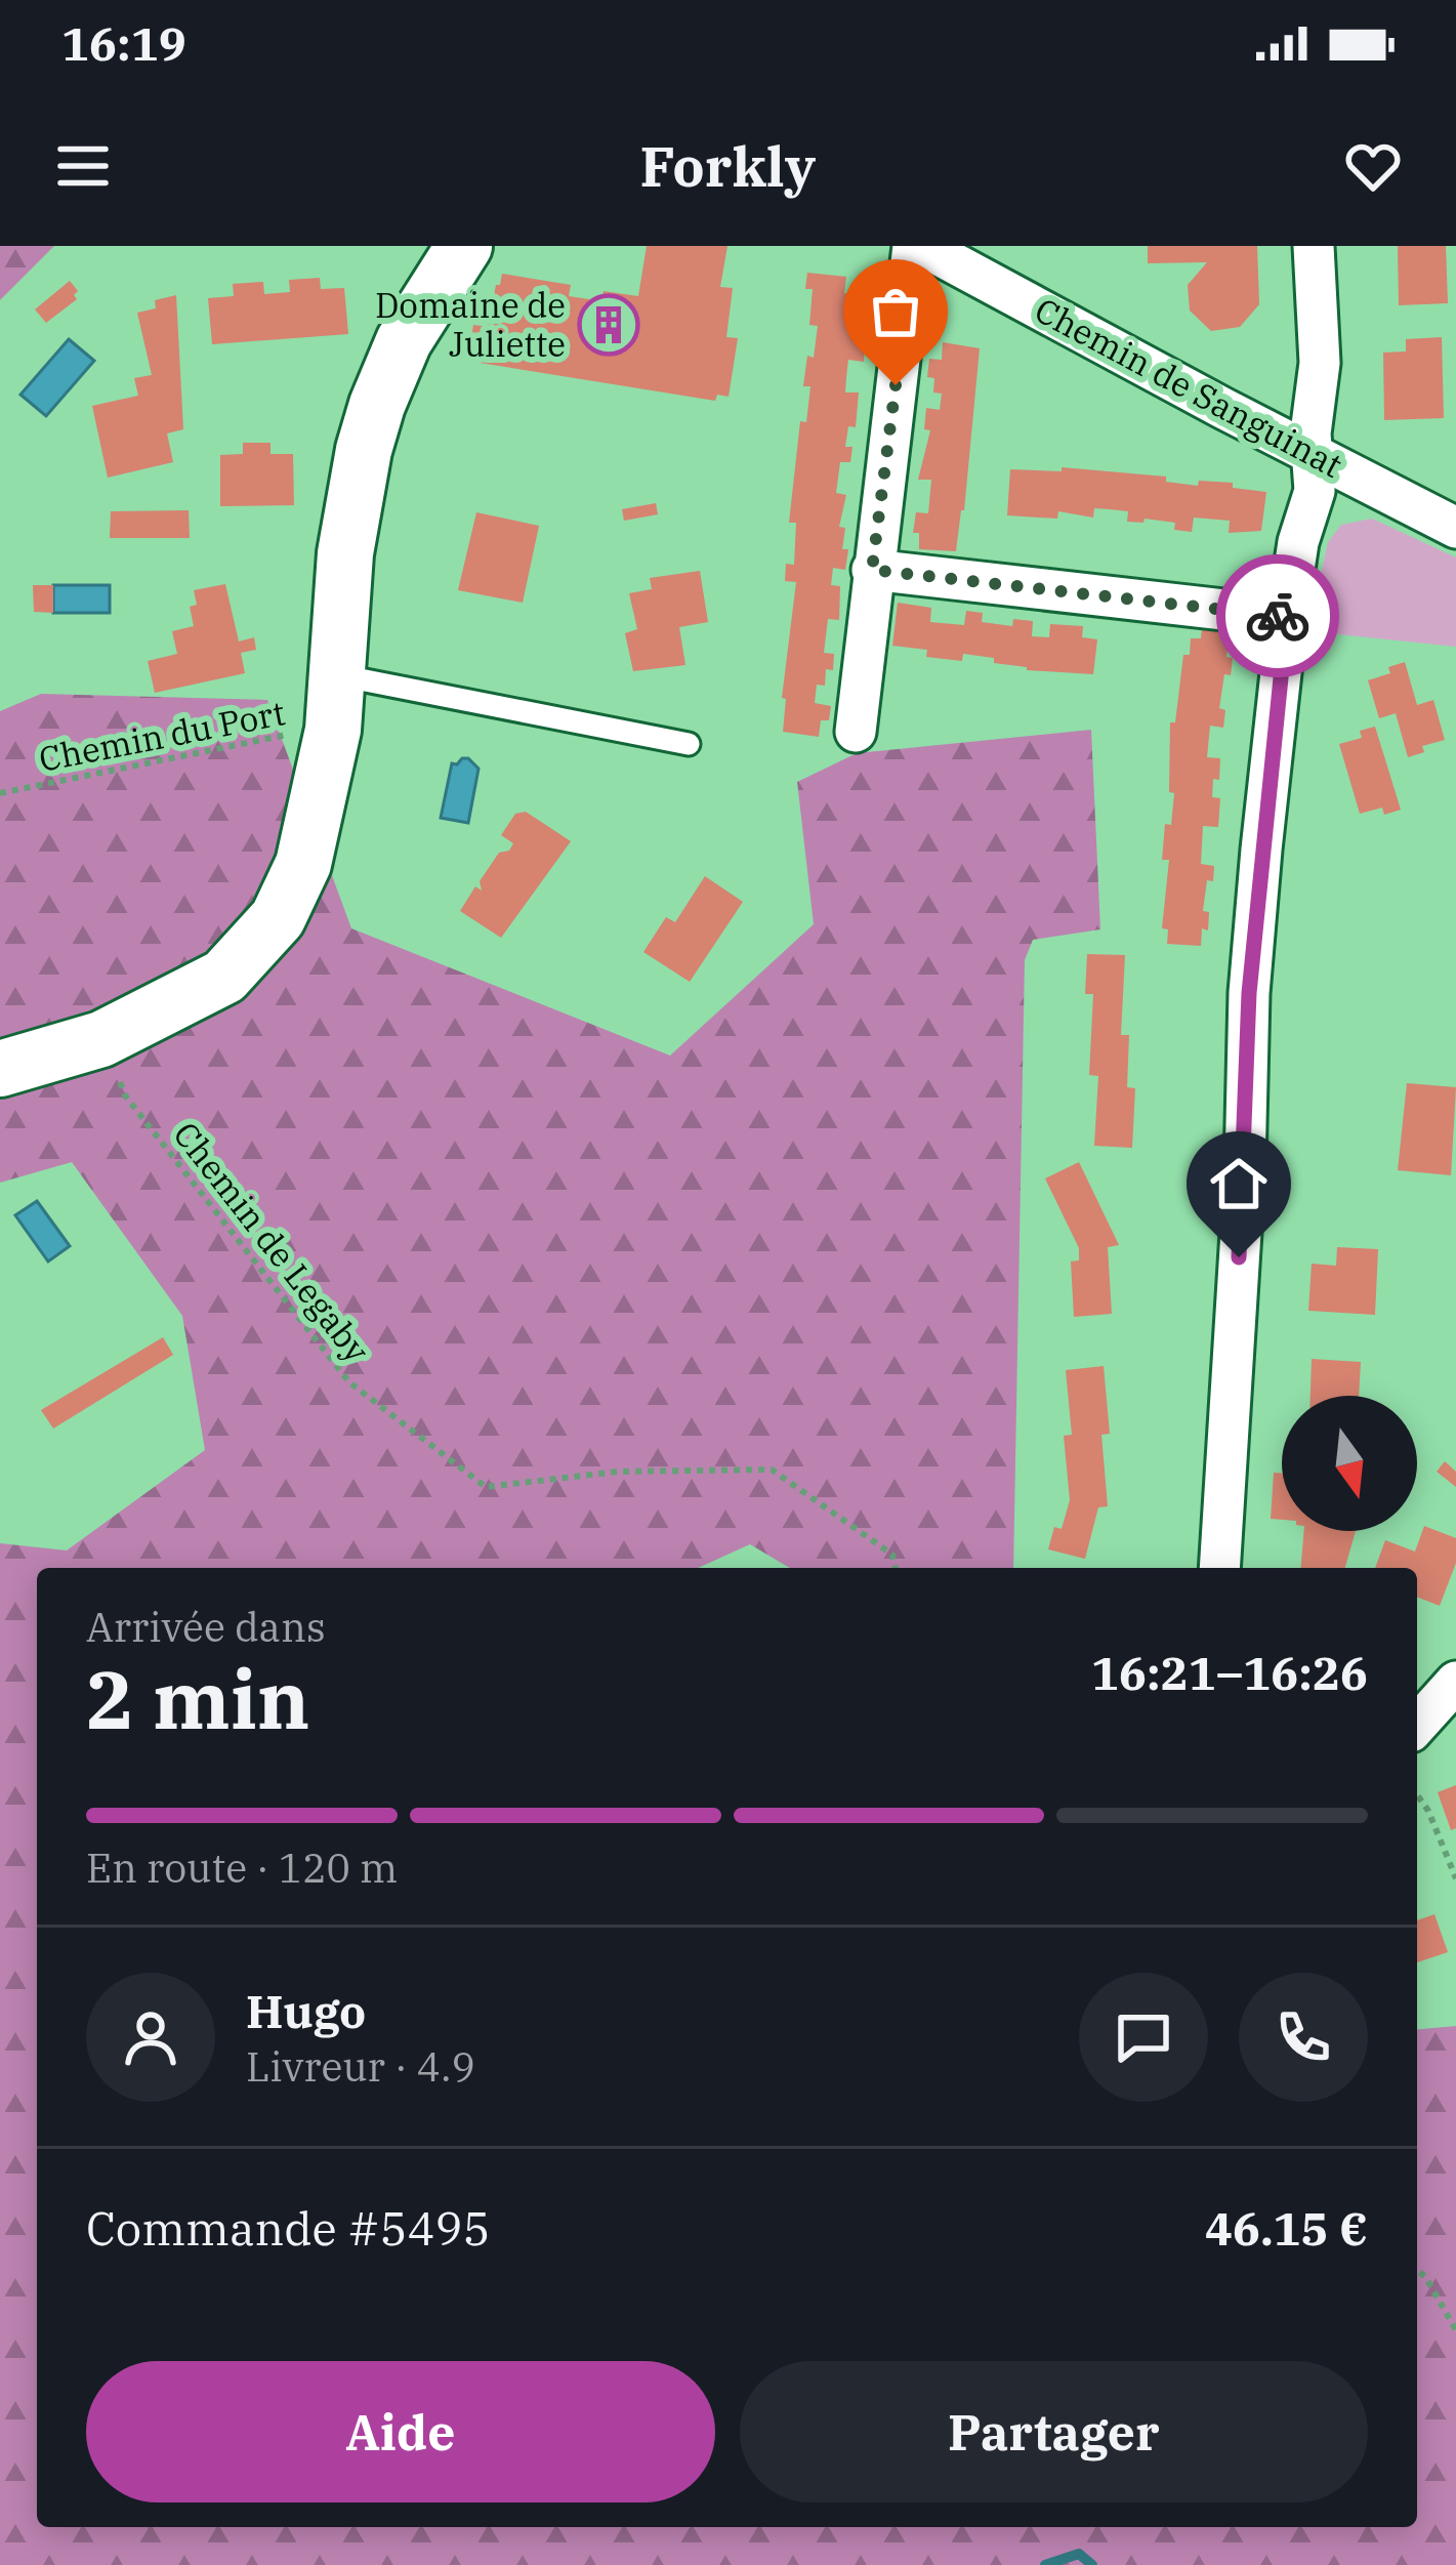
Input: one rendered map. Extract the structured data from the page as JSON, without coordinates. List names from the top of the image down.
{
  "streets": {
    "street": ["Chemin de Sanguinat"],
    "path": ["Chemin du Port", "Chemin de Legaby"]
  },
  "places": {
    "building": ["Domaine de Juliette"]
  },
  "north": "bottom",
  "page": {
    "status": "16:19",
    "header": "Forkly",
    "heading": ["2 min", "Arrivée dans", "16:21–16:26"],
    "panel": [
      "Hugo",
      "Livreur · 4.9",
      "Commande #5495",
      "46.15 €"
    ],
    "bar": "En route · 120 m",
    "buttons": ["Aide", "Partager"]
  }
}
